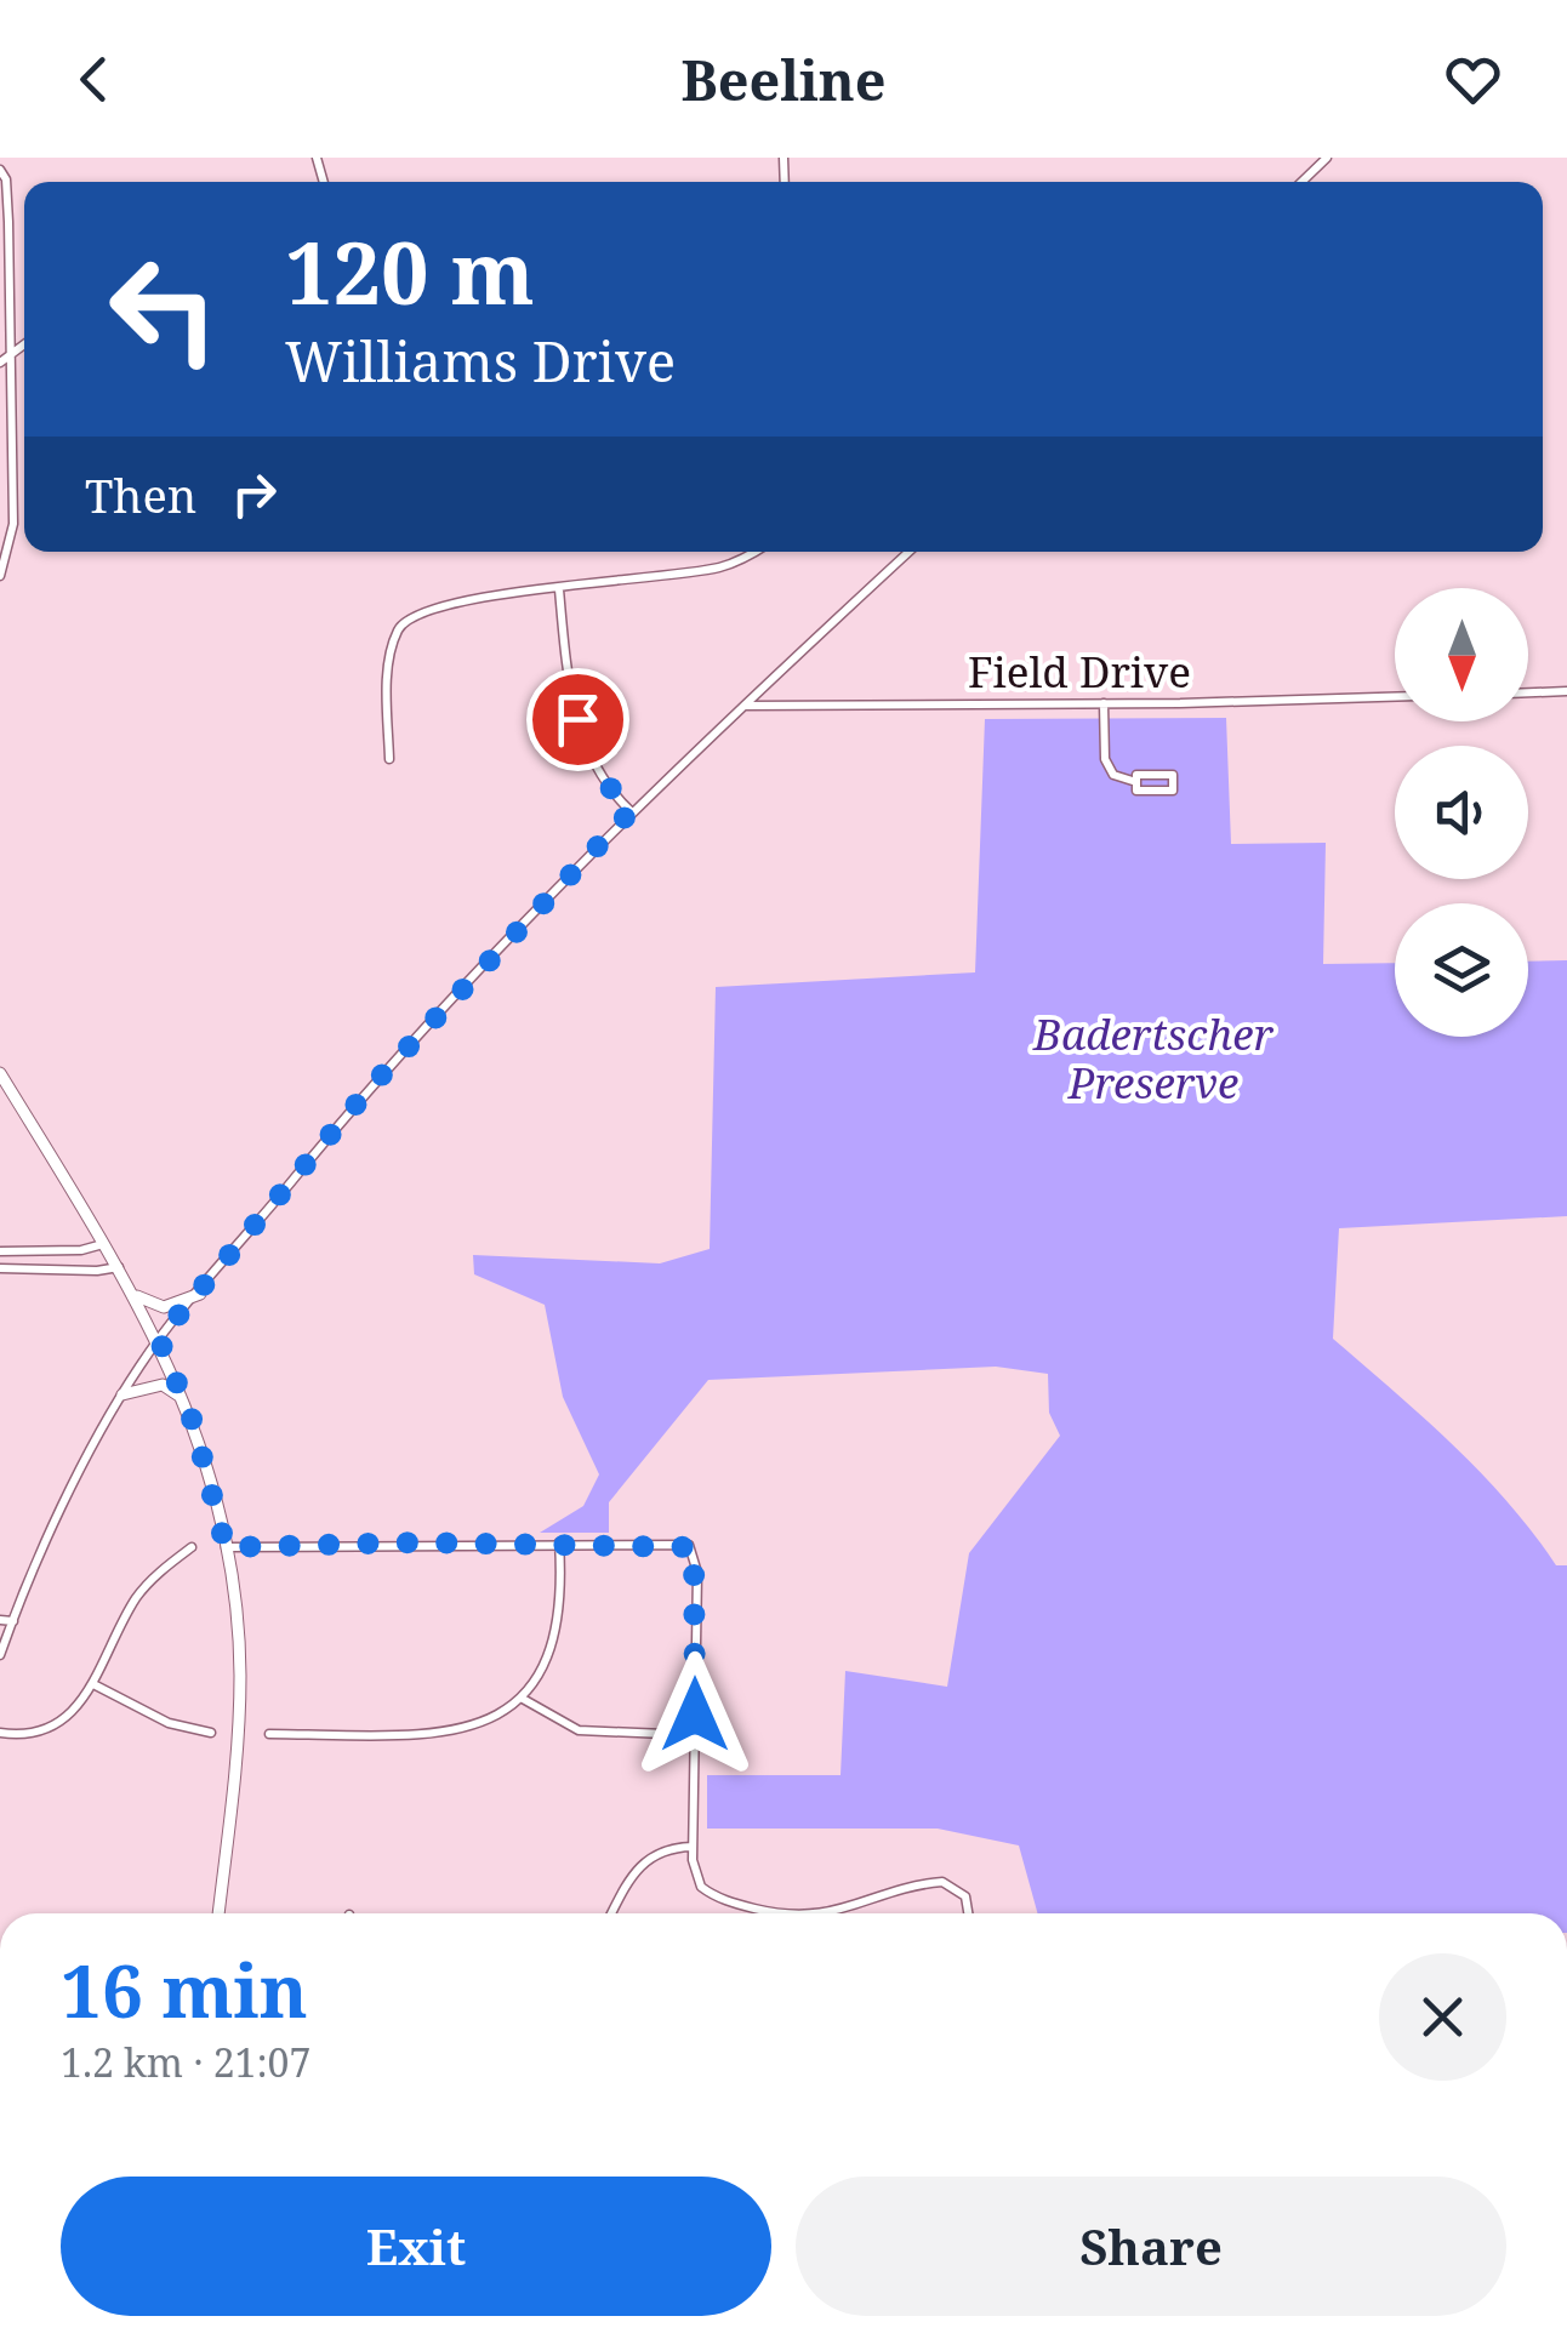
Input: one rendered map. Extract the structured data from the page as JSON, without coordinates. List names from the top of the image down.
{
  "streets": {
    "street": ["Field Drive"]
  },
  "parks": ["Badertscher Preserve"],
  "north": "bottom",
  "page": {
    "header": "Beeline",
    "turn": ["120 m", "Williams Drive"],
    "then": "Then",
    "heading": ["16 min", "1.2 km · 21:07"],
    "buttons": ["Exit", "Share"]
  }
}
